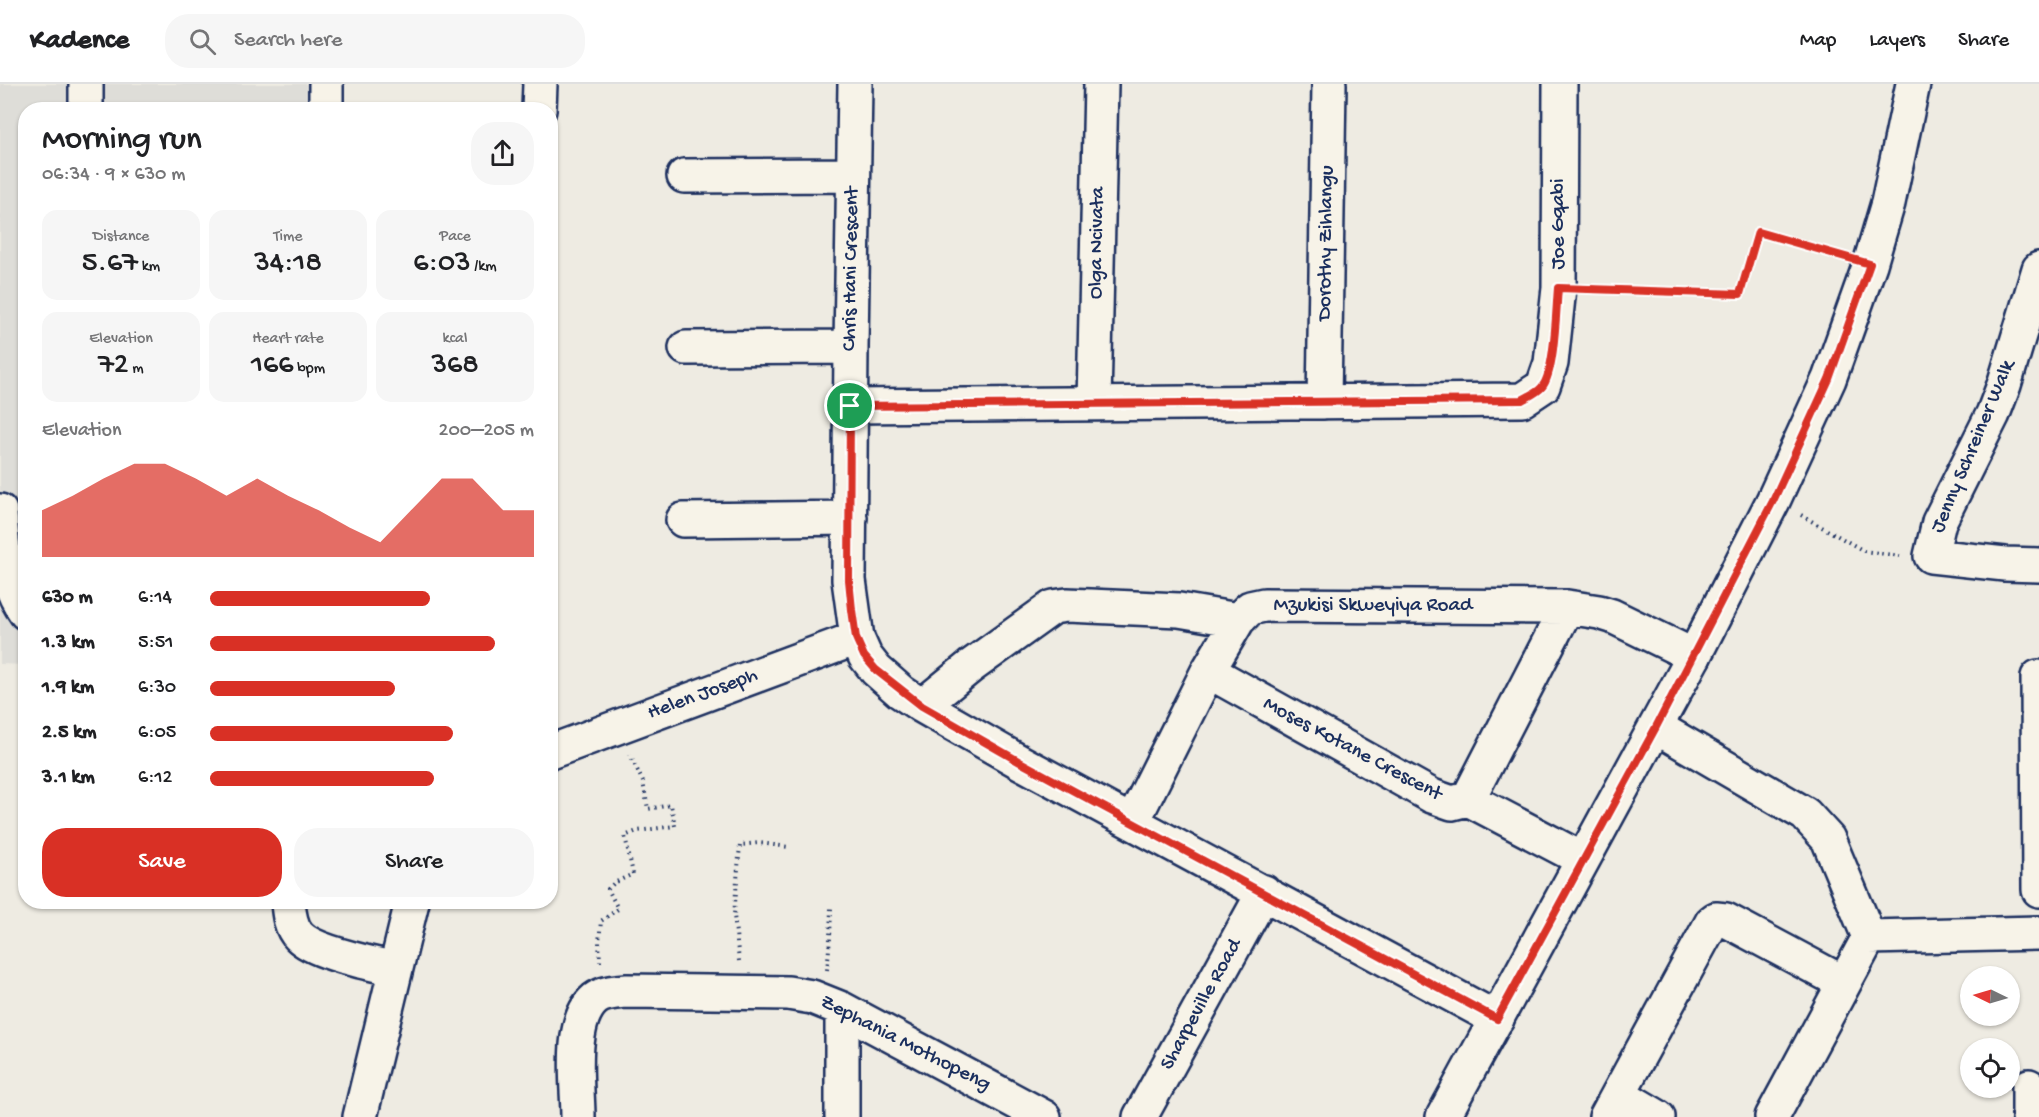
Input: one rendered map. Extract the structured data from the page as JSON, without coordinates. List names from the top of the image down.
{
  "streets": {
    "street": [
      "Joe Gqabi",
      "Olga Ncivata",
      "Dorothy Zihlangu",
      "Chris Hani Crescent",
      "Jenny Schreiner Walk",
      "Mzukisi Skweyiya Road",
      "Helen Joseph",
      "Moses Kotane Crescent",
      "Sharpeville Road",
      "Zephania Mothopeng"
    ]
  },
  "crossings": [
    ["Joe Gqabi", "Olga Ncivata"],
    ["Joe Gqabi", "Dorothy Zihlangu"],
    ["Joe Gqabi", "Chris Hani Crescent"],
    ["Chris Hani Crescent", "Mzukisi Skweyiya Road"],
    ["Chris Hani Crescent", "Helen Joseph"],
    ["Chris Hani Crescent", "Sharpeville Road"],
    ["Mzukisi Skweyiya Road", "Moses Kotane Crescent"]
  ],
  "north": "left",
  "page": {
    "header": "Kadence",
    "search": "Search here",
    "nav": ["Map", "Layers", "Share"],
    "heading": ["Morning run", "06:34 · 9 × 630 m"],
    "stats": [
      ["Distance", "5.67 km"],
      ["Time", "34:18"],
      ["Pace", "6:03 /km"],
      ["Elevation", "72 m"],
      ["Heart rate", "166 bpm"],
      ["kcal", "368"]
    ],
    "chart": ["Elevation", "200–205 m"],
    "list": [
      {
        "name": "630 m",
        "note": "6:14"
      },
      {
        "name": "1.3 km",
        "note": "5:51"
      },
      {
        "name": "1.9 km",
        "note": "6:30"
      },
      {
        "name": "2.5 km",
        "note": "6:05"
      },
      {
        "name": "3.1 km",
        "note": "6:12"
      }
    ],
    "buttons": ["Save", "Share"]
  }
}
